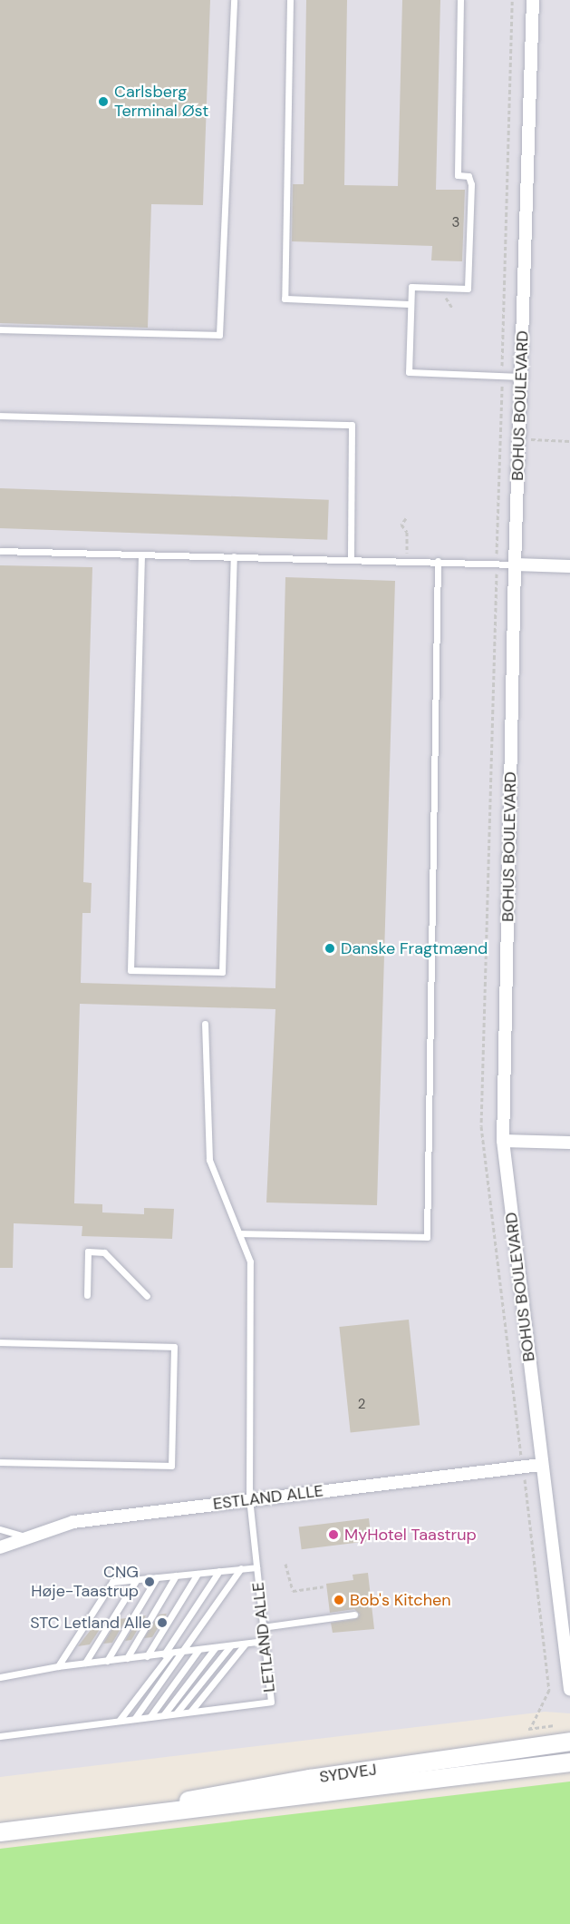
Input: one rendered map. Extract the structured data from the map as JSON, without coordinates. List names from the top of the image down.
{
  "streets": {
    "main road": ["SYDVEJ"],
    "street": ["BOHUS BOULEVARD", "ESTLAND ALLE"],
    "lane": ["LETLAND ALLE"]
  },
  "crossings": [
    ["BOHUS BOULEVARD", "ESTLAND ALLE"],
    ["ESTLAND ALLE", "LETLAND ALLE"]
  ],
  "places": [
    "Carlsberg Terminal Øst",
    "Danske Fragtmænd",
    "MyHotel Taastrup",
    "CNG Høje-Taastrup",
    "Bob's Kitchen",
    "STC Letland Alle"
  ],
  "house_numbers": ["3", "2"]
}
